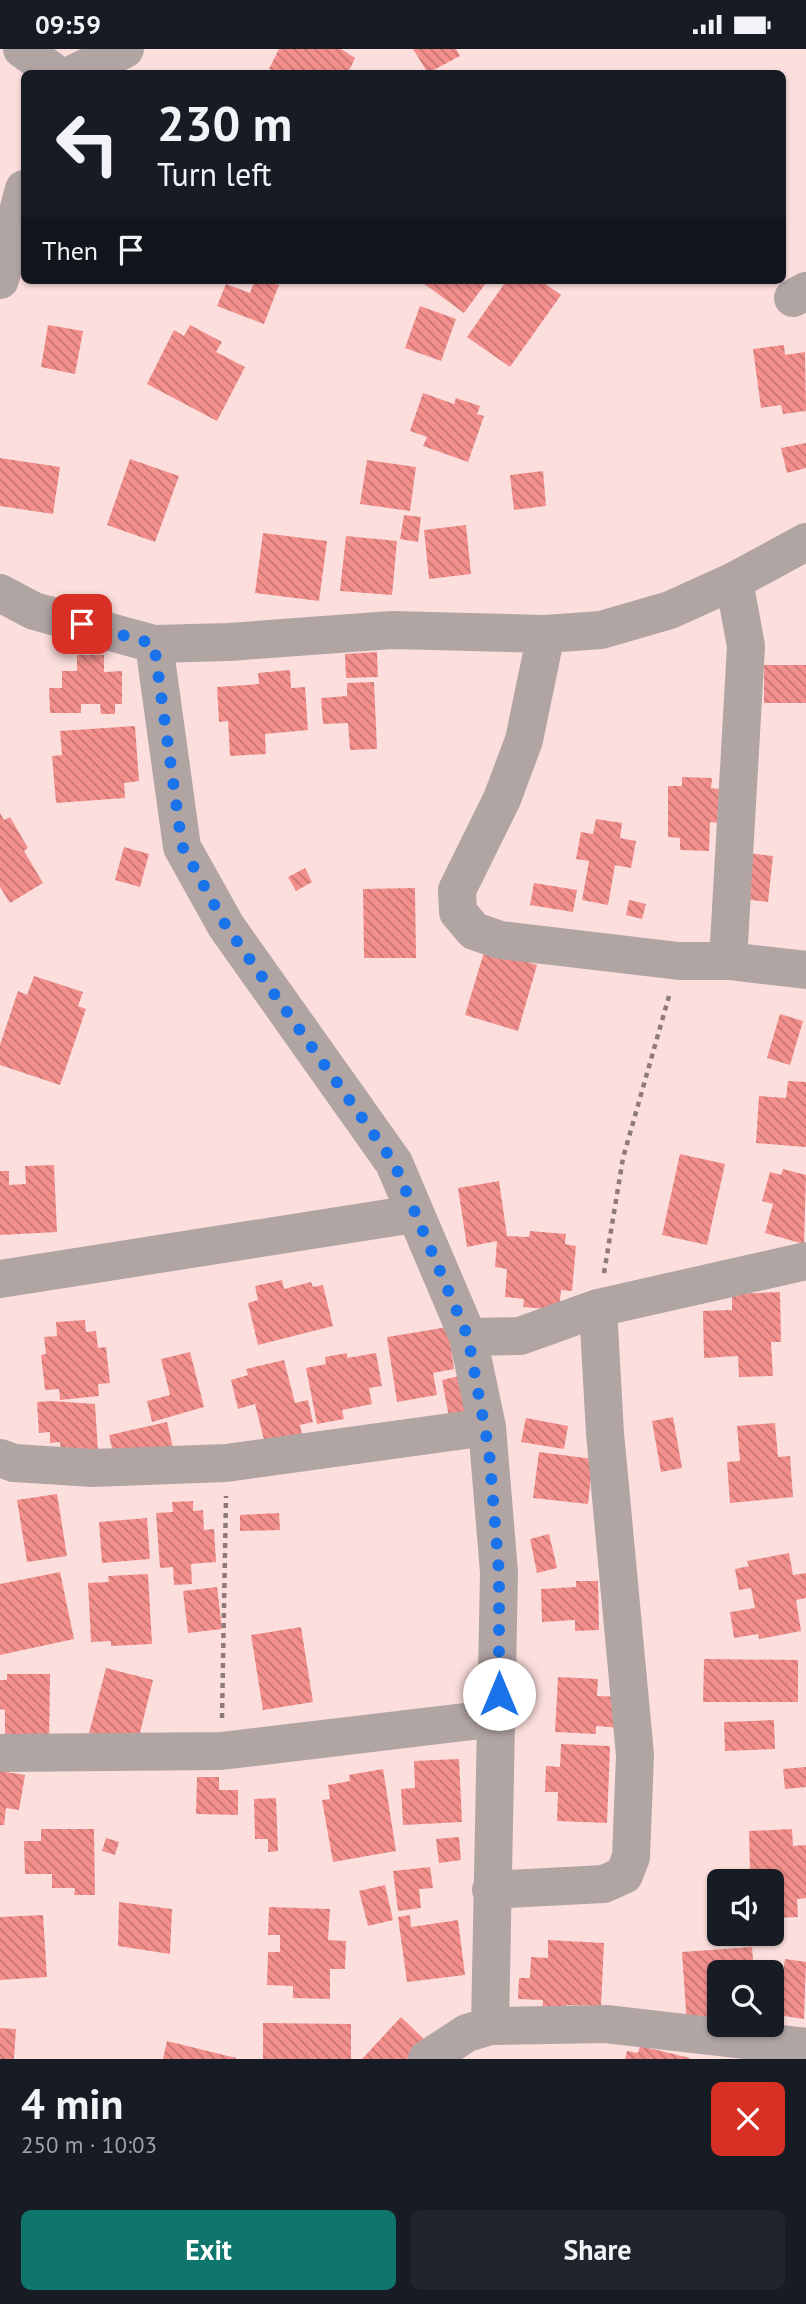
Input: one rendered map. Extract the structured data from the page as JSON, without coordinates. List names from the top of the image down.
{
  "page": {
    "status": "09:59",
    "turn": ["230 m", "Turn left"],
    "then": "Then",
    "heading": ["4 min", "250 m · 10:03"],
    "buttons": ["Exit", "Share"]
  }
}
